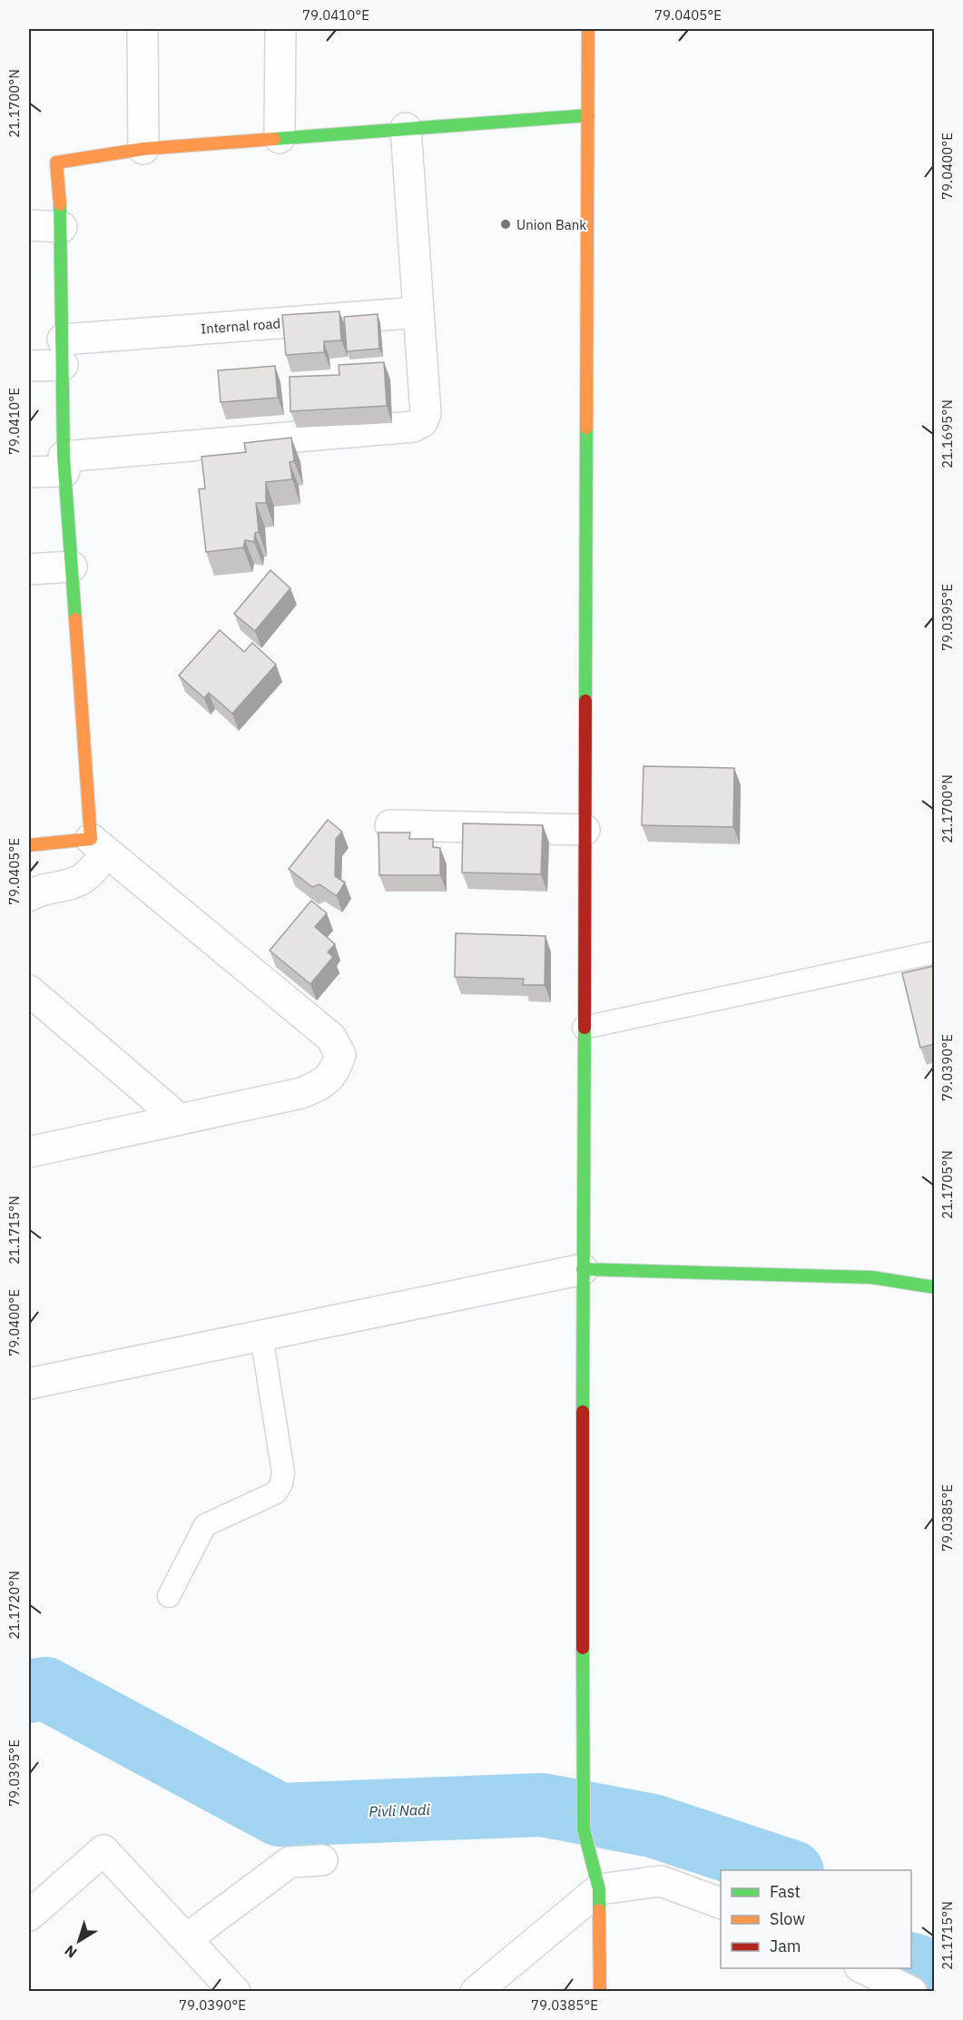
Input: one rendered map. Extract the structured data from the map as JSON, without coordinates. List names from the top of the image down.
{
  "streets": {
    "street": ["Internal road"]
  },
  "water": ["Pivli Nadi"],
  "places": ["Union Bank"],
  "legend": ["Fast", "Slow", "Jam"],
  "north": "bottom left",
  "coordinates": [
    "79.0410°E",
    "79.0405°E",
    "21.1700°N",
    "79.0400°E",
    "21.1695°N",
    "79.0395°E",
    "79.0390°E",
    "21.1705°N",
    "21.1715°N",
    "79.0385°E",
    "21.1720°N"
  ]
}
